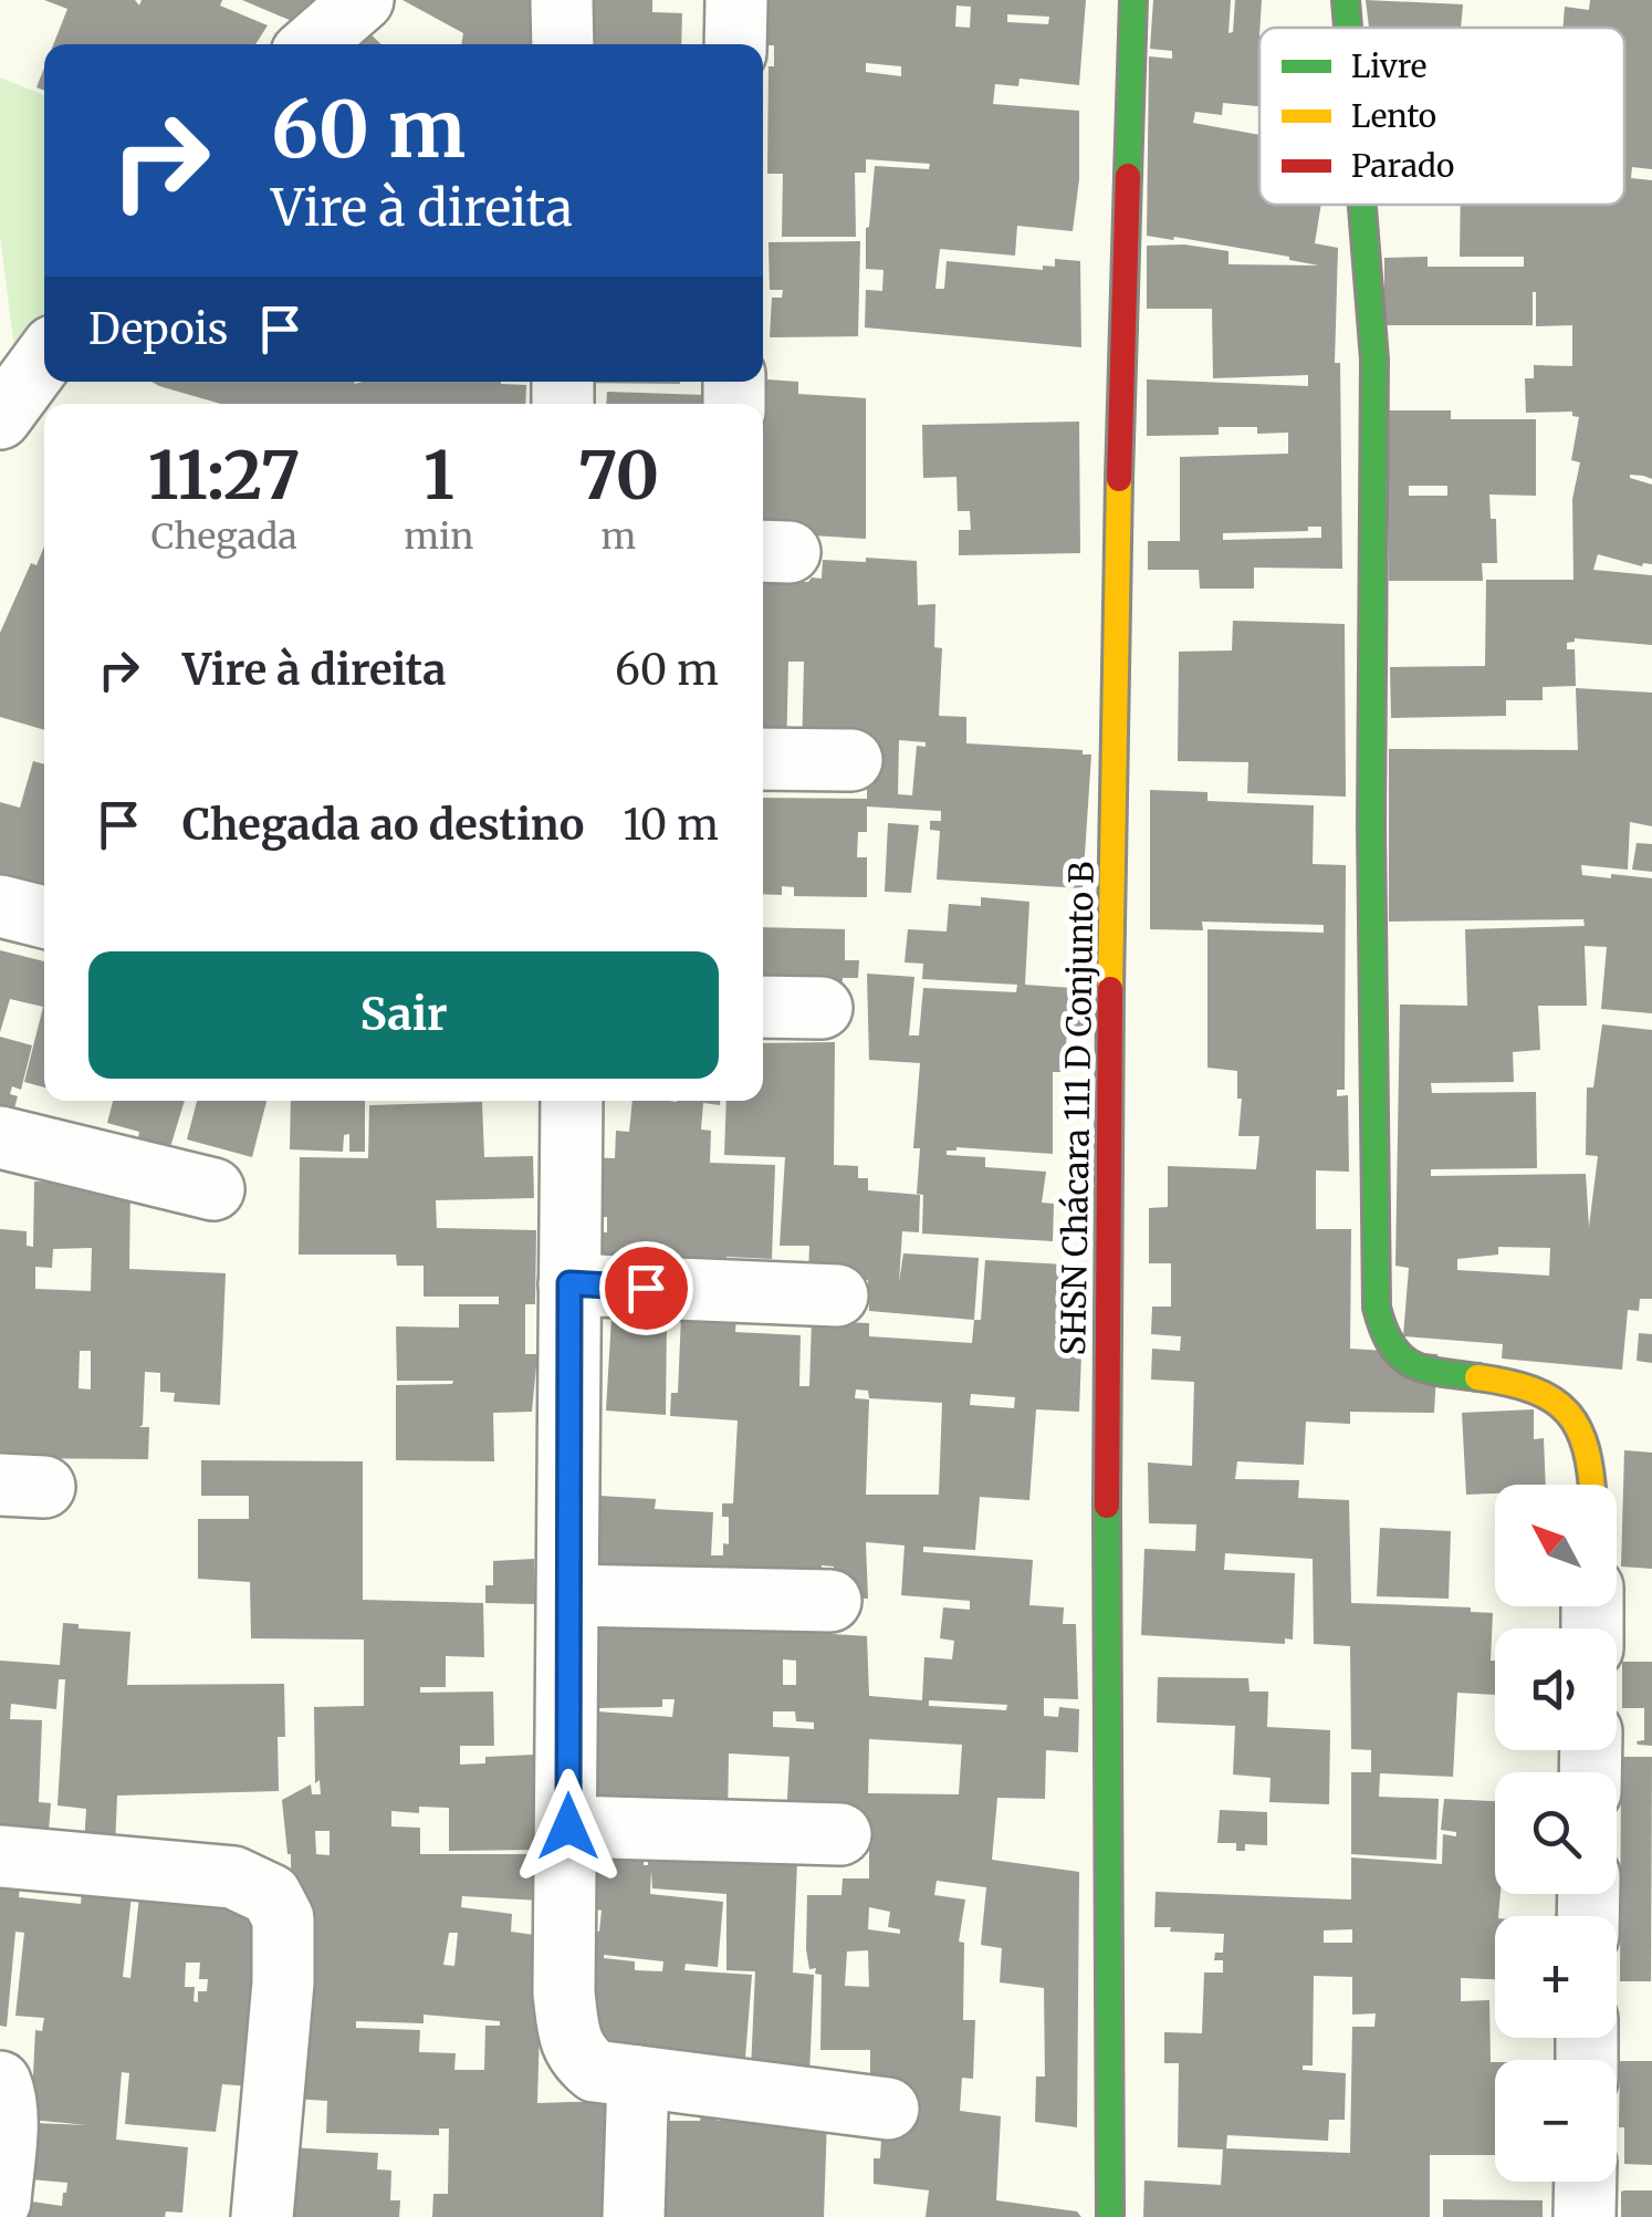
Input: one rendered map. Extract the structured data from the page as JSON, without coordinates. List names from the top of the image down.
{
  "streets": {
    "street": ["SHSN Chácara 111 D Conjunto B"]
  },
  "legend": ["Livre", "Lento", "Parado"],
  "north": "top left",
  "page": {
    "turn": ["60 m", "Vire à direita"],
    "then": "Depois",
    "eta": [
      "11:27",
      "Chegada",
      "1",
      "min",
      "70",
      "m"
    ],
    "list": [
      {
        "name": "Vire à direita",
        "value": "60 m"
      },
      {
        "name": "Chegada ao destino",
        "value": "10 m"
      }
    ],
    "buttons": "Sair",
    "map_buttons": ["+", "−"]
  }
}
